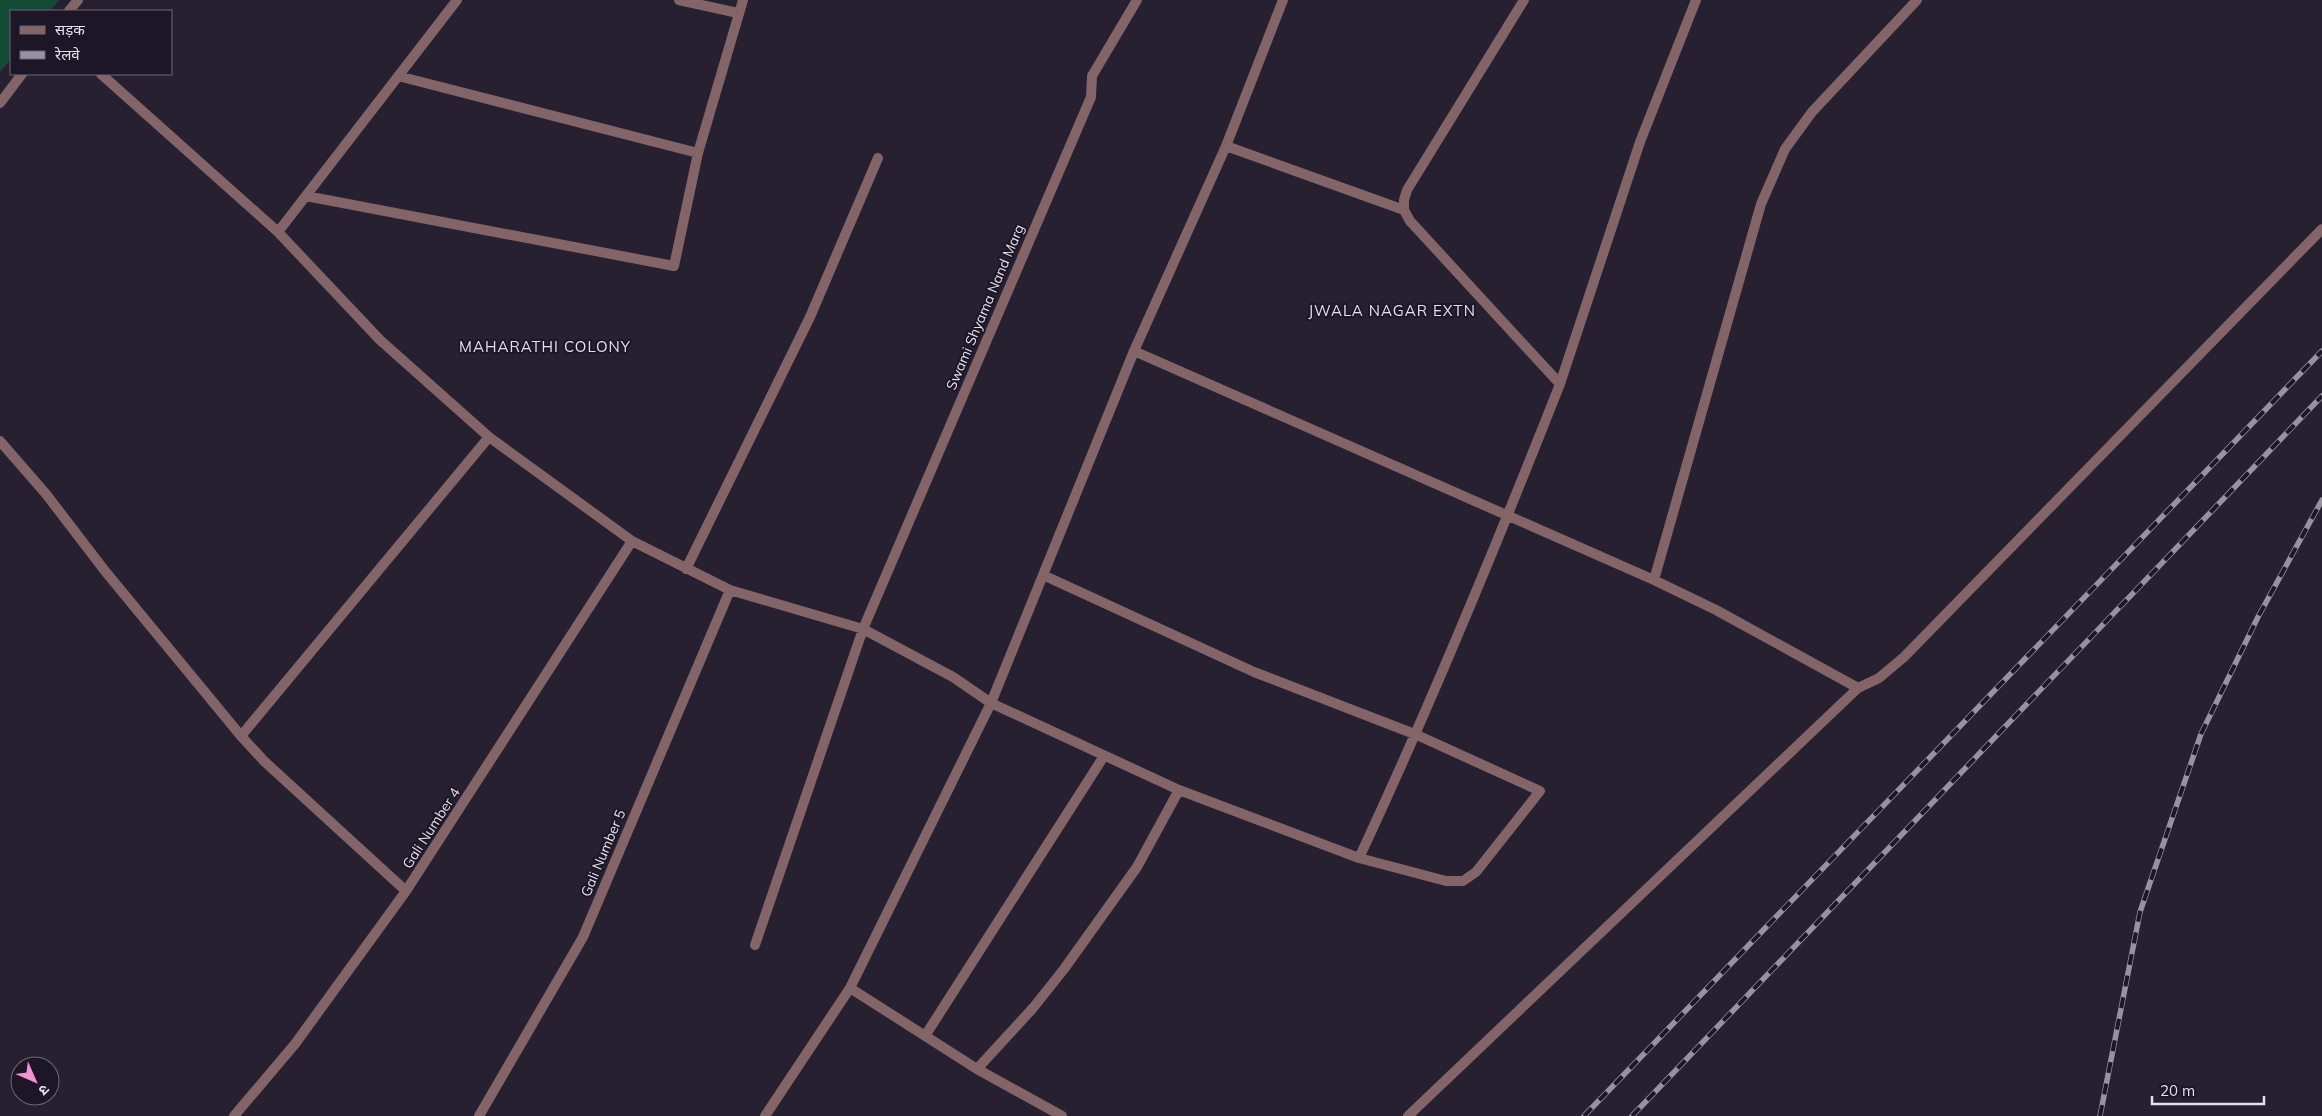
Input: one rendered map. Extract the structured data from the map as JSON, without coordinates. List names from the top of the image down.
{
  "streets": {
    "street": ["Swami Shyama Nand Marg", "Gali Number 4", "Gali Number 5"]
  },
  "districts": ["JWALA NAGAR EXTN", "MAHARATHI COLONY"],
  "legend": ["सड़क", "रेलवे"],
  "scale_bar": "20 m",
  "north": "bottom right"
}
